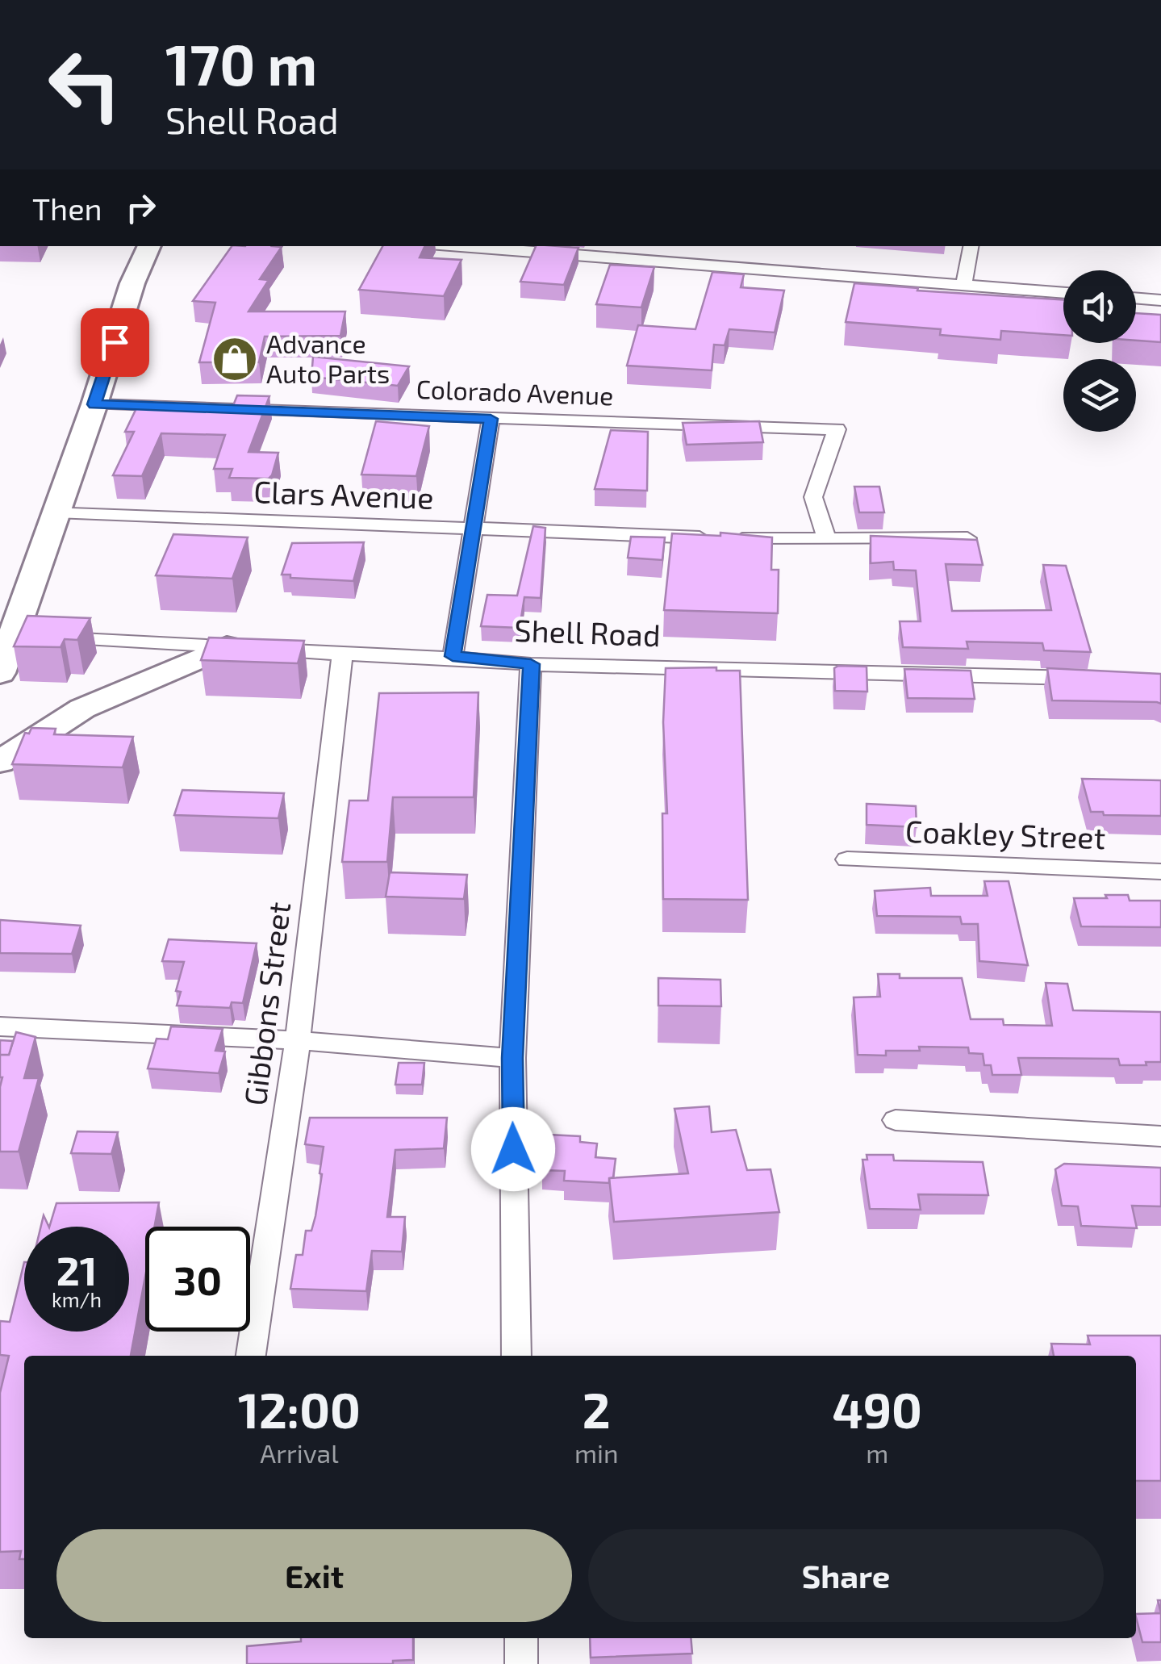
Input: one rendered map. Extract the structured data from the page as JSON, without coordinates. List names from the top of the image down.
{
  "streets": {
    "street": [
      "Colorado Avenue",
      "Clars Avenue",
      "Shell Road",
      "Coakley Street",
      "Gibbons Street"
    ]
  },
  "crossings": [
    ["Colorado Avenue", "Clars Avenue"],
    ["Shell Road", "Gibbons Street"]
  ],
  "places": {
    "shop": ["Advance Auto Parts"]
  },
  "page": {
    "turn": ["170 m", "Shell Road"],
    "then": "Then",
    "speed": "21 km/h",
    "limit": "30",
    "eta": [
      "12:00",
      "Arrival",
      "2",
      "min",
      "490",
      "m"
    ],
    "buttons": ["Exit", "Share"]
  }
}
